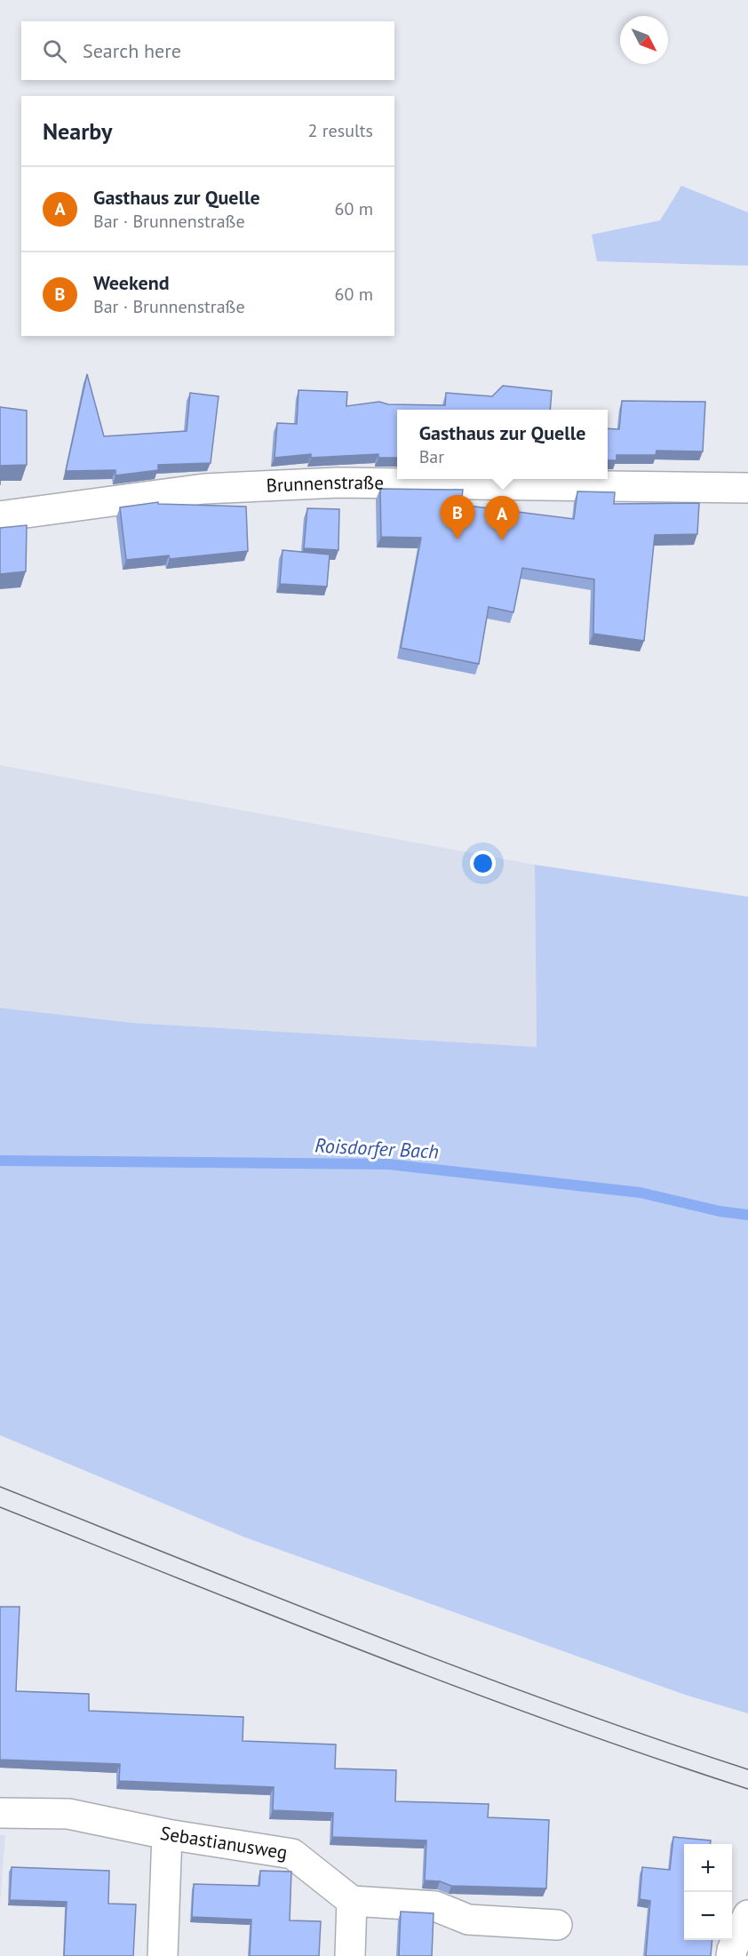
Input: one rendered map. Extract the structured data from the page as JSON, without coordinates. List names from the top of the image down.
{
  "streets": {
    "street": ["Brunnenstraße", "Sebastianusweg"]
  },
  "water": ["Roisdorfer Bach"],
  "north": "bottom right",
  "page": {
    "search": "Search here",
    "heading": ["Nearby", "2 results"],
    "list": [
      {
        "mark": "A",
        "name": "Gasthaus zur Quelle",
        "note": "Bar · Brunnenstraße",
        "value": "60 m"
      },
      {
        "mark": "B",
        "name": "Weekend",
        "note": "Bar · Brunnenstraße",
        "value": "60 m"
      }
    ],
    "popup": ["Gasthaus zur Quelle", "Bar"],
    "pins": ["B", "A"],
    "map_buttons": ["+", "−"]
  }
}
